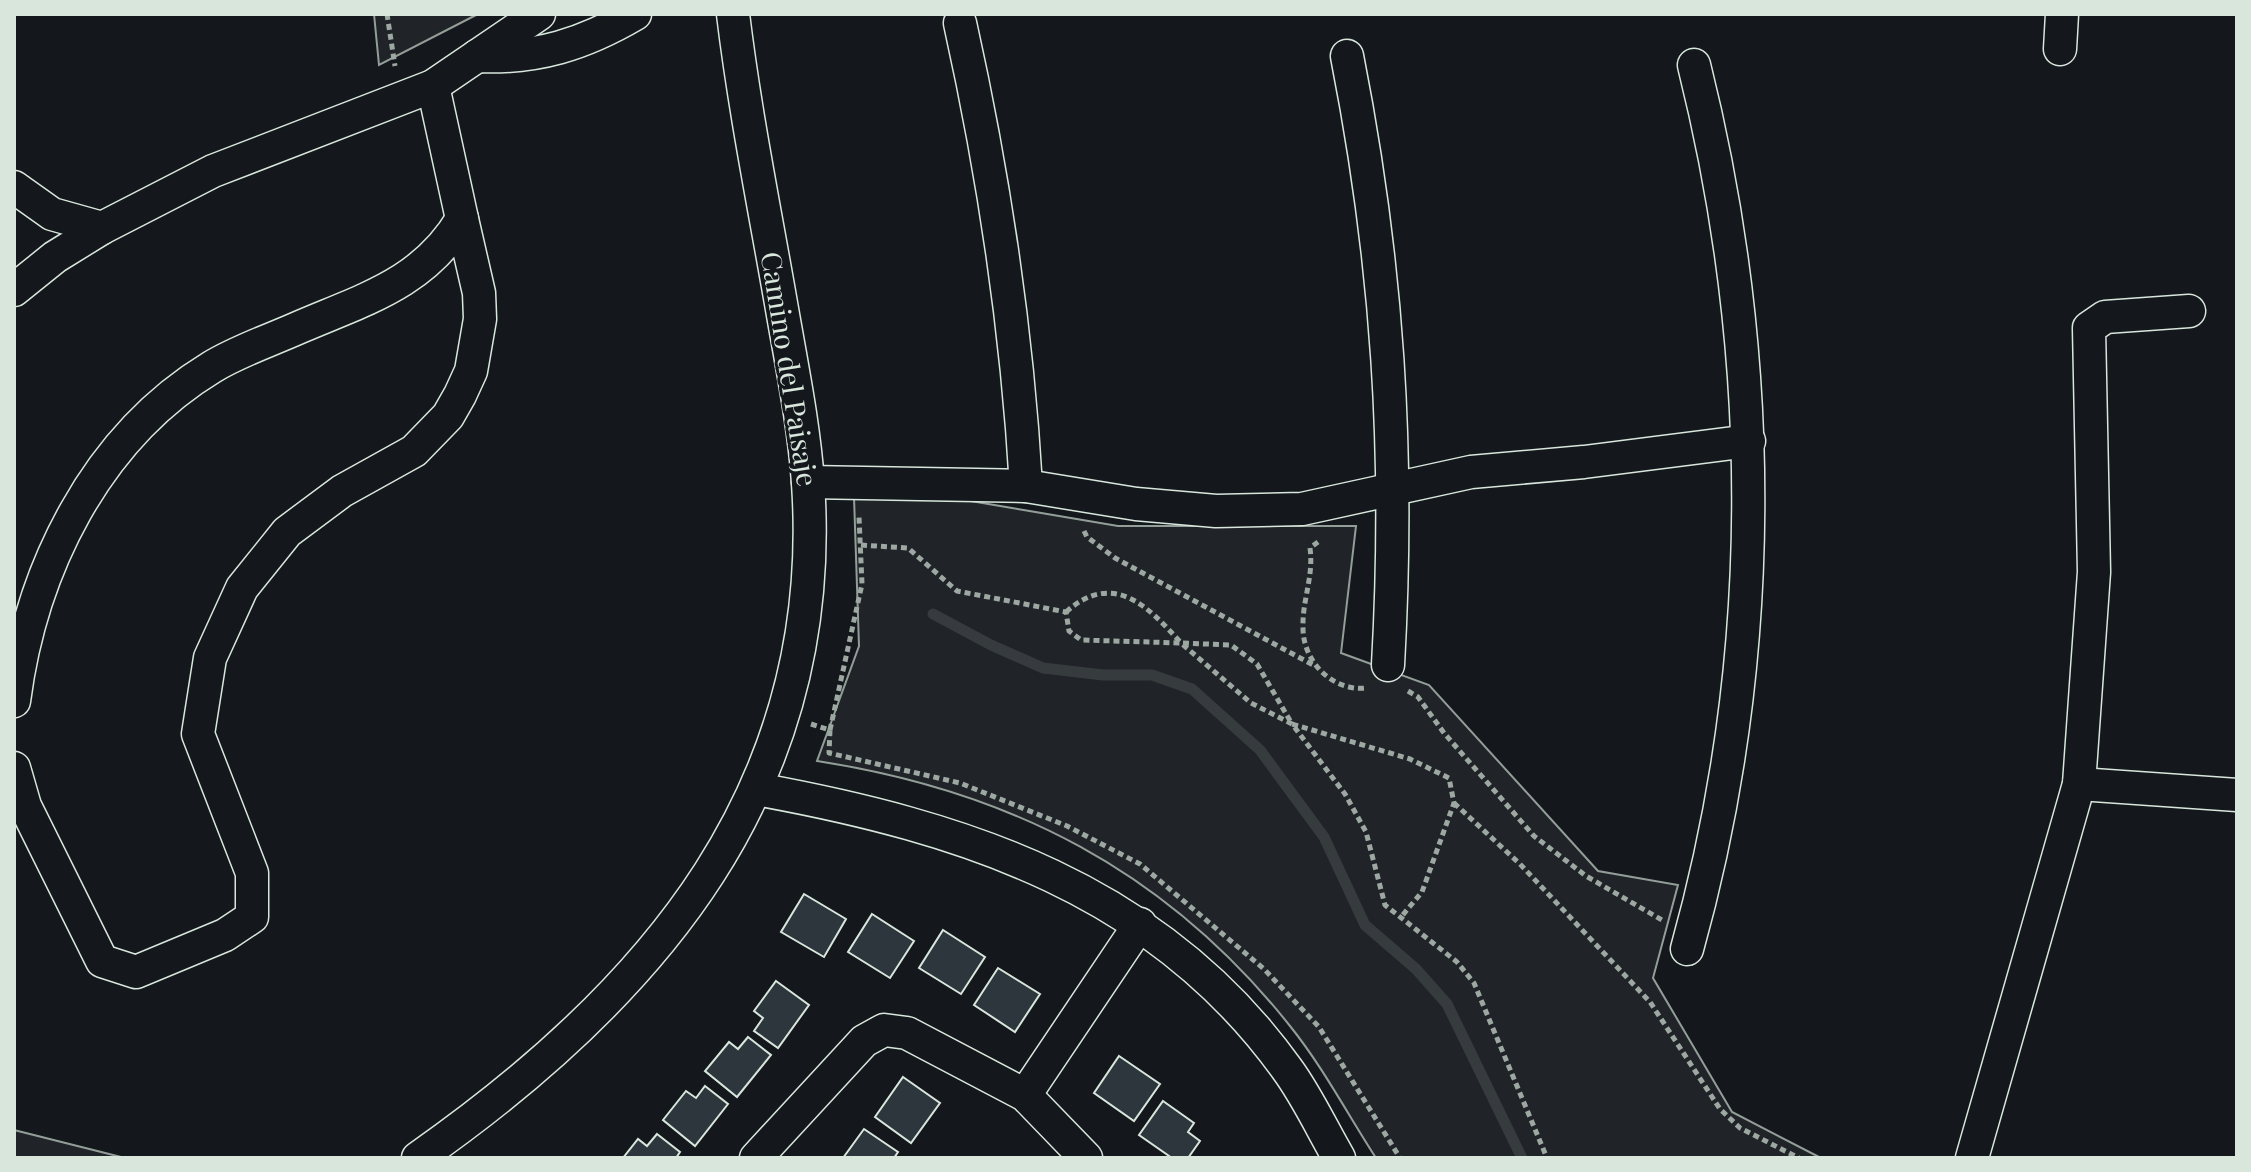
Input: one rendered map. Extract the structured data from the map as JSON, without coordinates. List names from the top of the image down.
{
  "streets": {
    "street": ["Camino del Paisaje"]
  }
}
